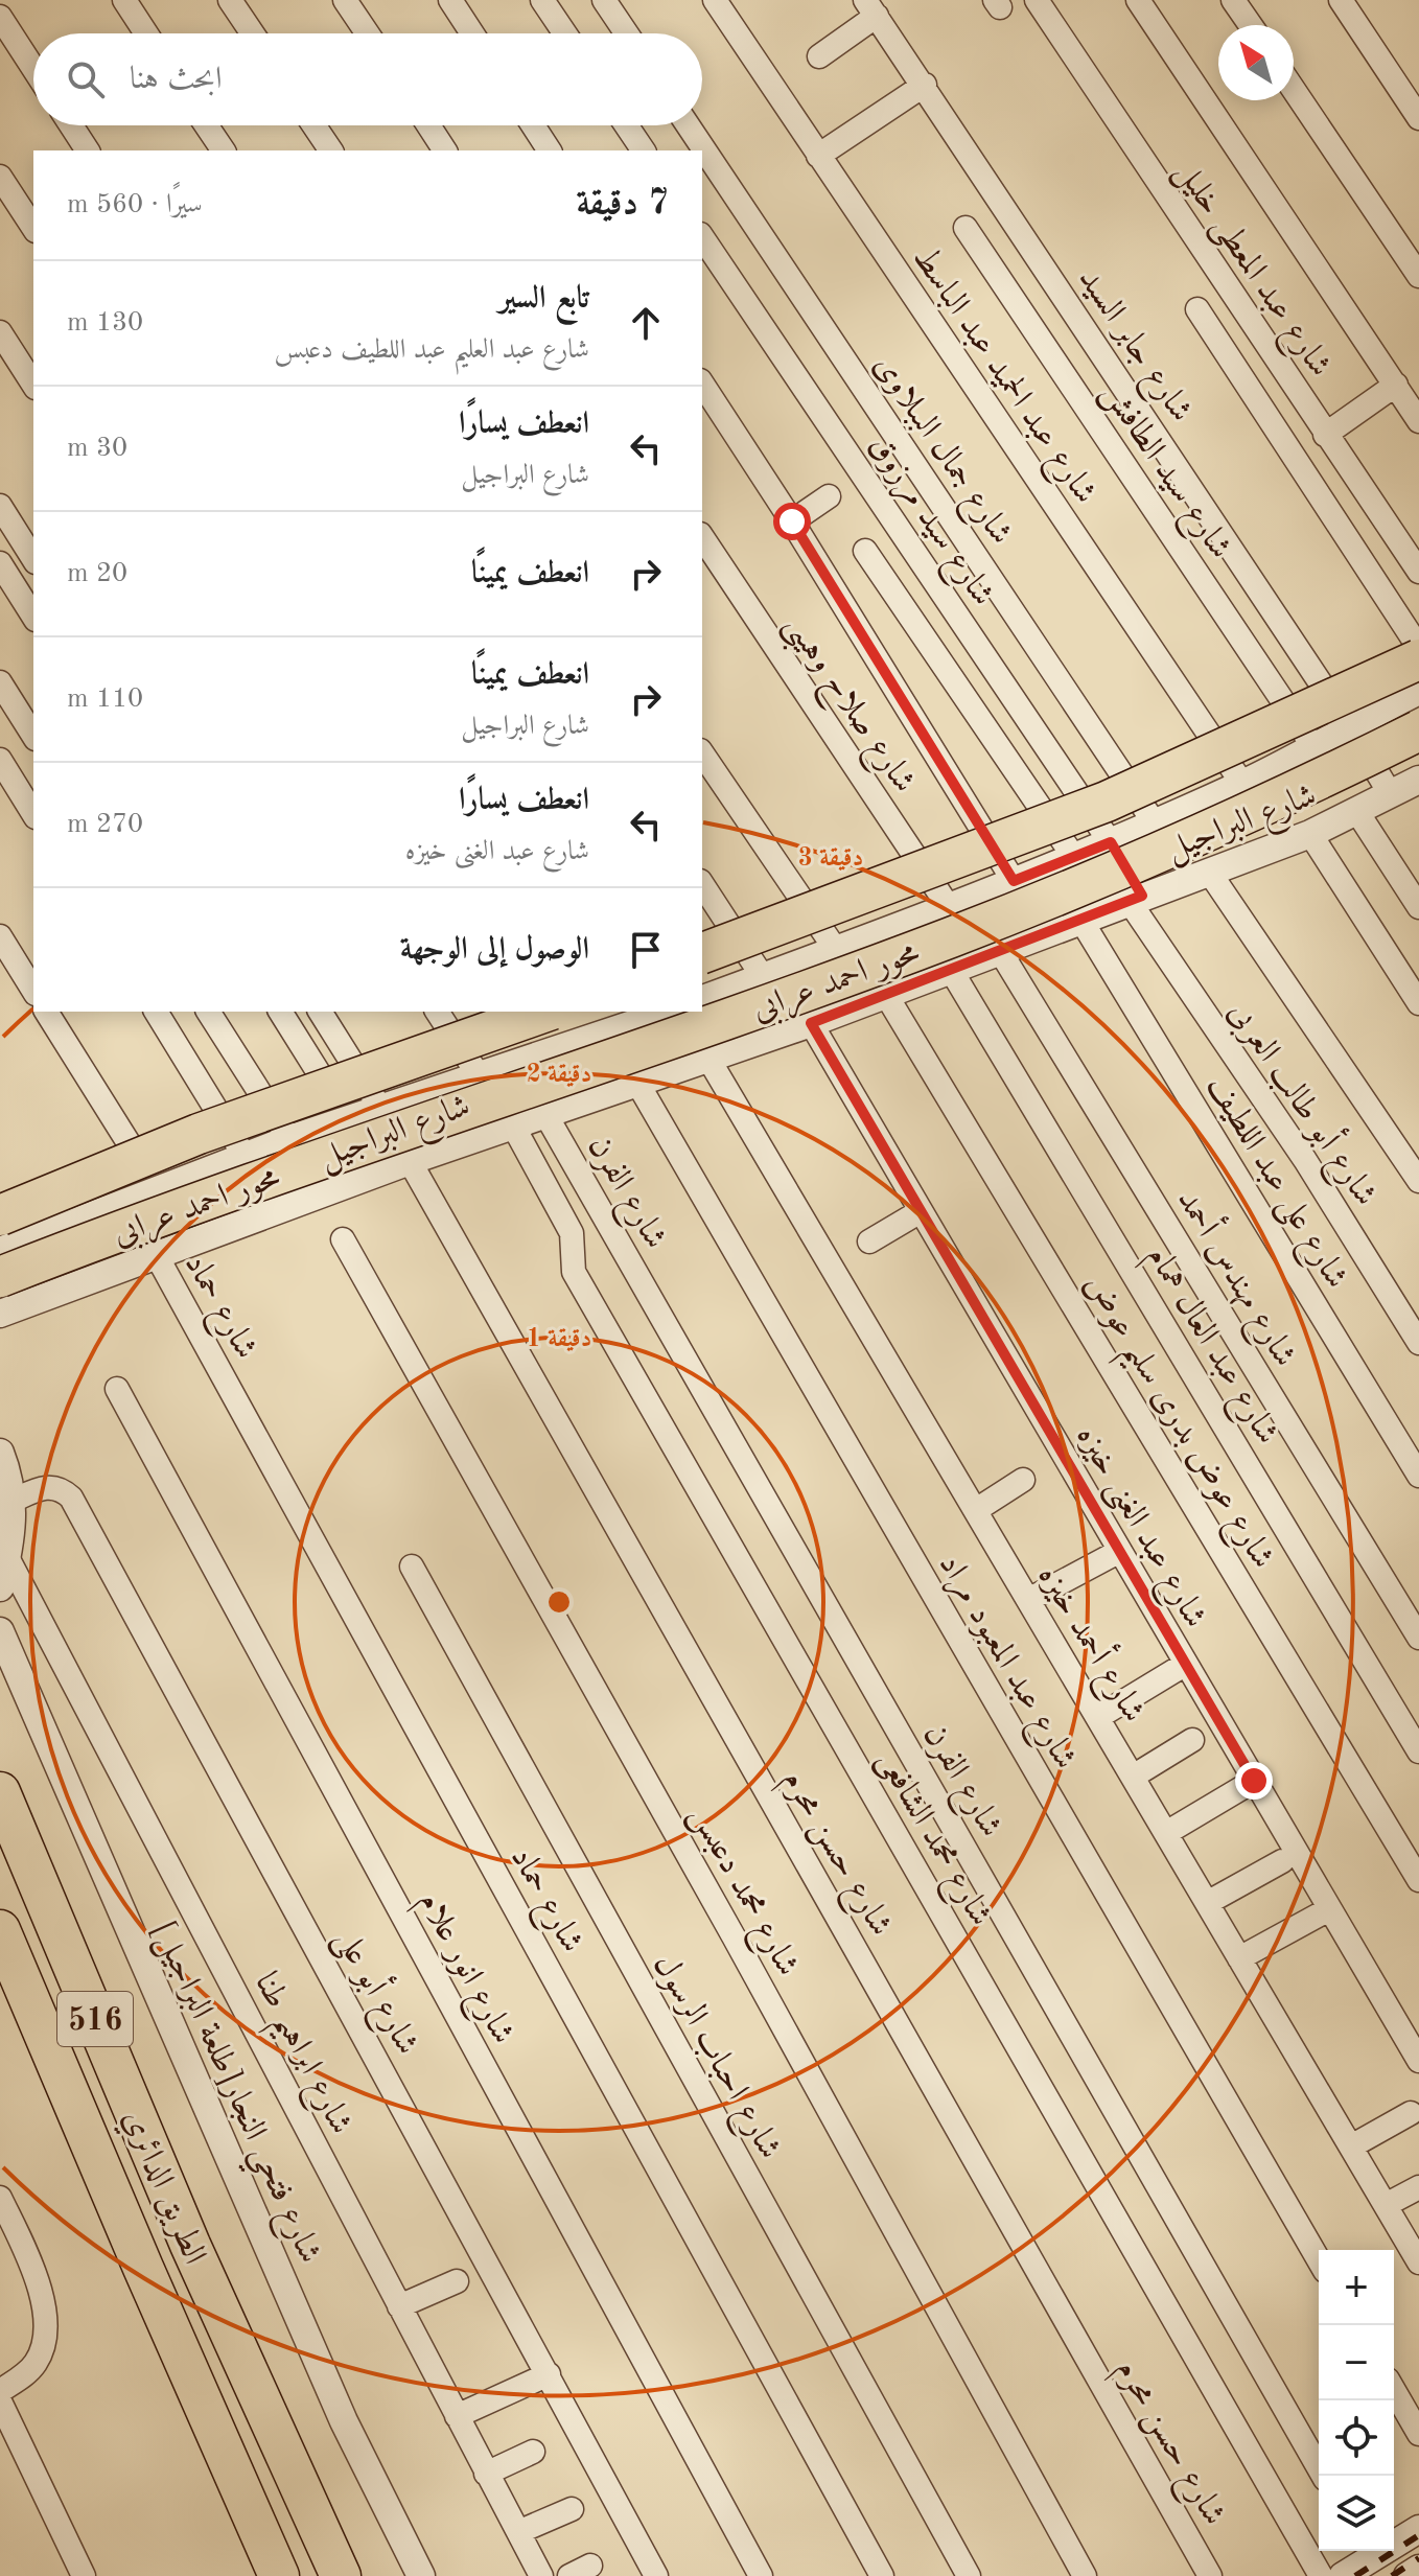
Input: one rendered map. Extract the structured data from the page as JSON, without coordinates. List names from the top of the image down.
{
  "streets": {
    "highway": ["محور احمد عرابى", "516", "الطريق الدائري"],
    "street": [
      "شارع عبد المعطى خليل",
      "شارع جابر السيد",
      "شارع عبد الحميد عبد الباسط",
      "شارع جمال الببلاوى",
      "شارع سيد الطافش",
      "شارع سيد مرزوق",
      "شارع صلاح وهيبى",
      "شارع البراجيل",
      "شارع أبو طالب العربى",
      "شارع على عبد اللطيف",
      "شارع الفرن",
      "شارع مهندس أحمد",
      "شارع حماد",
      "شارع عبد العال همام",
      "شارع عوض بدرى سليم عوض",
      "شارع عبد الغنى خيزه",
      "شارع أحمد خيزه",
      "شارع عبد المعبود مراد",
      "شارع محمد الشافعى",
      "شارع حسن محرم",
      "شارع محمد دعبس",
      "شارع انور علام",
      "شارع أبو على",
      "شارع ابراهيم طنا",
      "شارع احباب الرسول",
      "شارع فتحي النجار[طلعة البراجيل]"
    ]
  },
  "crossings": [
    ["شارع جابر السيد", "شارع البراجيل"],
    ["شارع عبد الحميد عبد الباسط", "شارع البراجيل"],
    ["شارع جمال الببلاوى", "شارع البراجيل"],
    ["شارع سيد الطافش", "شارع البراجيل"],
    ["شارع سيد مرزوق", "شارع البراجيل"],
    ["شارع سيد مرزوق", "شارع أبو طالب العربى"],
    ["شارع صلاح وهيبى", "شارع البراجيل"],
    ["شارع البراجيل", "شارع أبو طالب العربى"],
    ["شارع البراجيل", "شارع على عبد اللطيف"],
    ["شارع البراجيل", "شارع الفرن"],
    ["شارع البراجيل", "شارع مهندس أحمد"],
    ["شارع البراجيل", "شارع حماد"],
    ["شارع البراجيل", "شارع عبد العال همام"],
    ["شارع البراجيل", "شارع عوض بدرى سليم عوض"],
    ["شارع البراجيل", "شارع عبد الغنى خيزه"],
    ["شارع البراجيل", "شارع أحمد خيزه"],
    ["شارع البراجيل", "شارع عبد المعبود مراد"],
    ["شارع البراجيل", "شارع محمد الشافعى"],
    ["شارع البراجيل", "شارع حسن محرم"]
  ],
  "north": "top left",
  "page": {
    "search": "ابحث هنا",
    "heading": ["7 دقيقة", "سيرًا · 560 m"],
    "list": [
      ["تابع السير", "شارع عبد العليم عبد اللطيف دعبس", "130 m"],
      ["انعطف يسارًا", "شارع البراجيل", "30 m"],
      ["انعطف يمينًا", "20 m"],
      ["انعطف يمينًا", "شارع البراجيل", "110 m"],
      ["انعطف يسارًا", "شارع عبد الغنى خيزه", "270 m"],
      "الوصول إلى الوجهة"
    ],
    "map_buttons": ["+", "−"]
  },
  "rings": ["3 دقيقة", "2 دقيقة", "1 دقيقة"]
}
